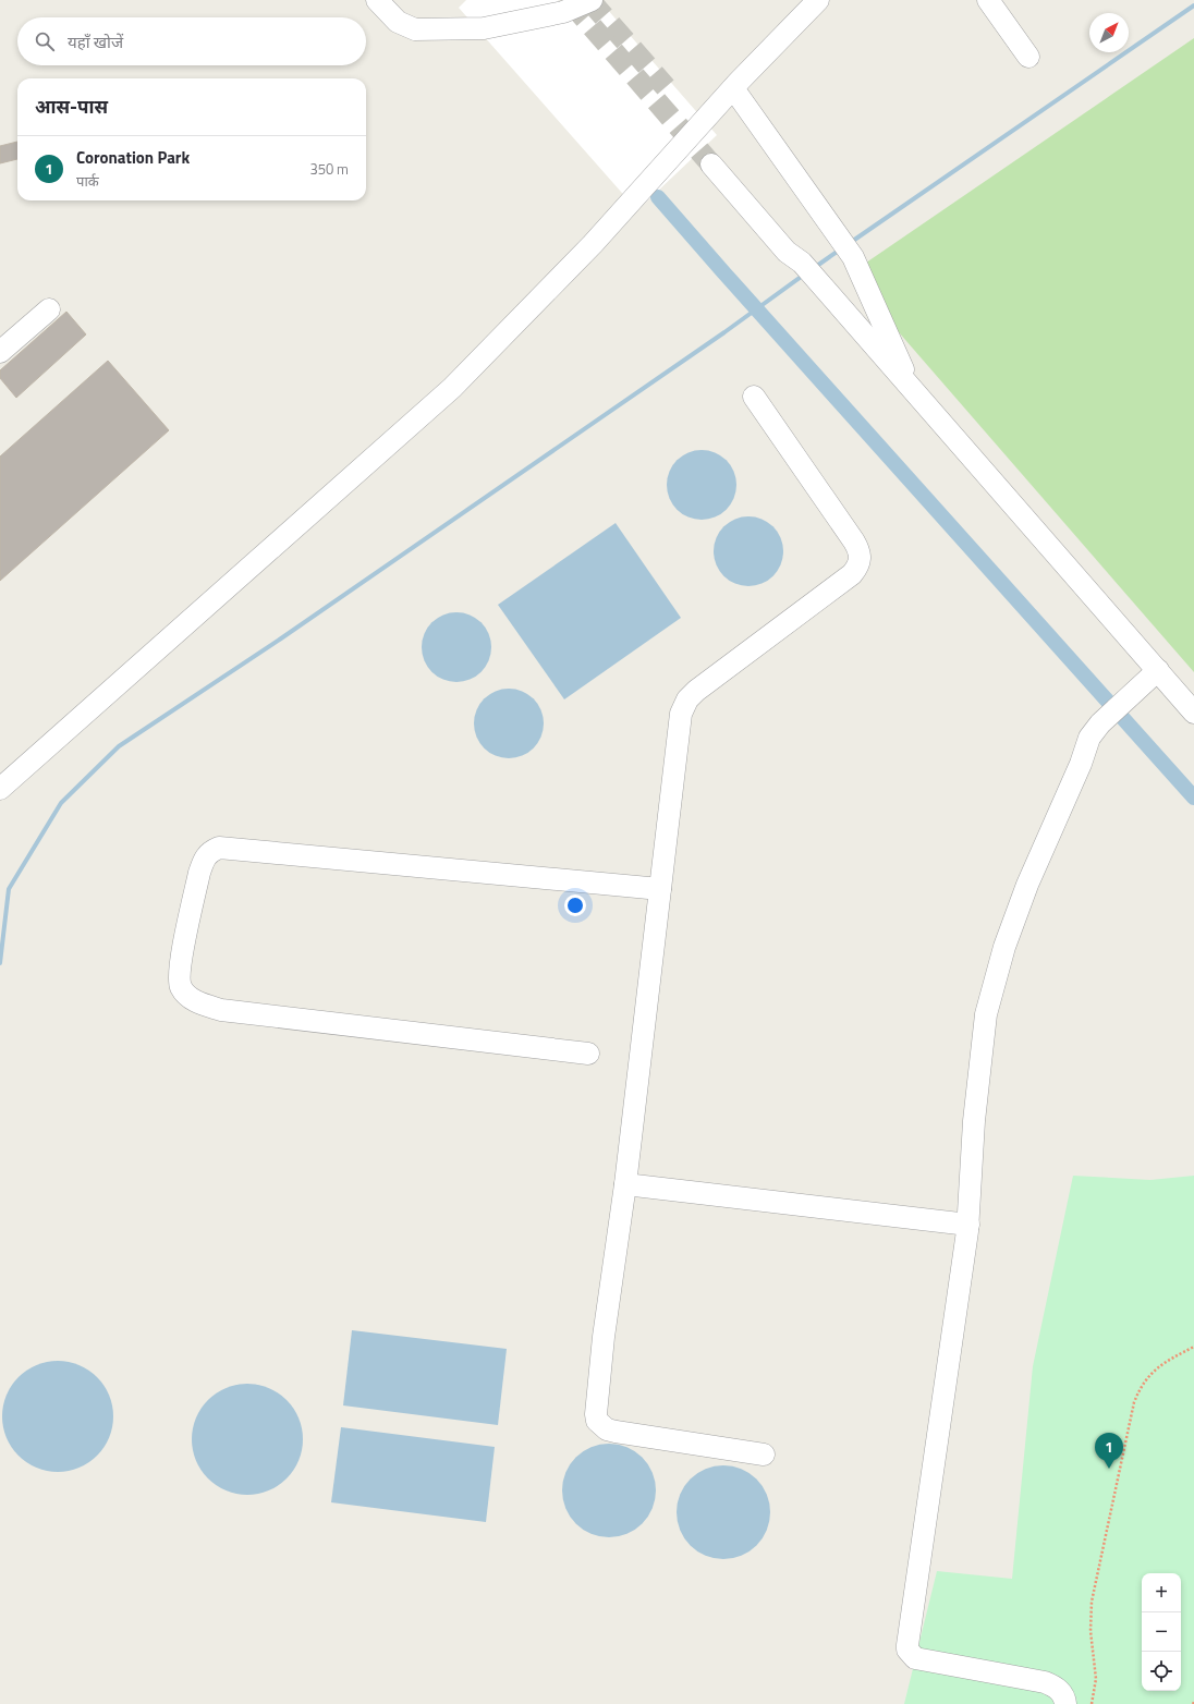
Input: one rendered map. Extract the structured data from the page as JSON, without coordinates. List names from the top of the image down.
{
  "north": "top right",
  "page": {
    "search": "यहाँ खोजें",
    "heading": "आस-पास",
    "list": [
      {
        "mark": "1",
        "name": "Coronation Park",
        "note": "पार्क",
        "value": "350 m"
      }
    ],
    "pins": "1",
    "map_buttons": ["+", "−"]
  }
}
